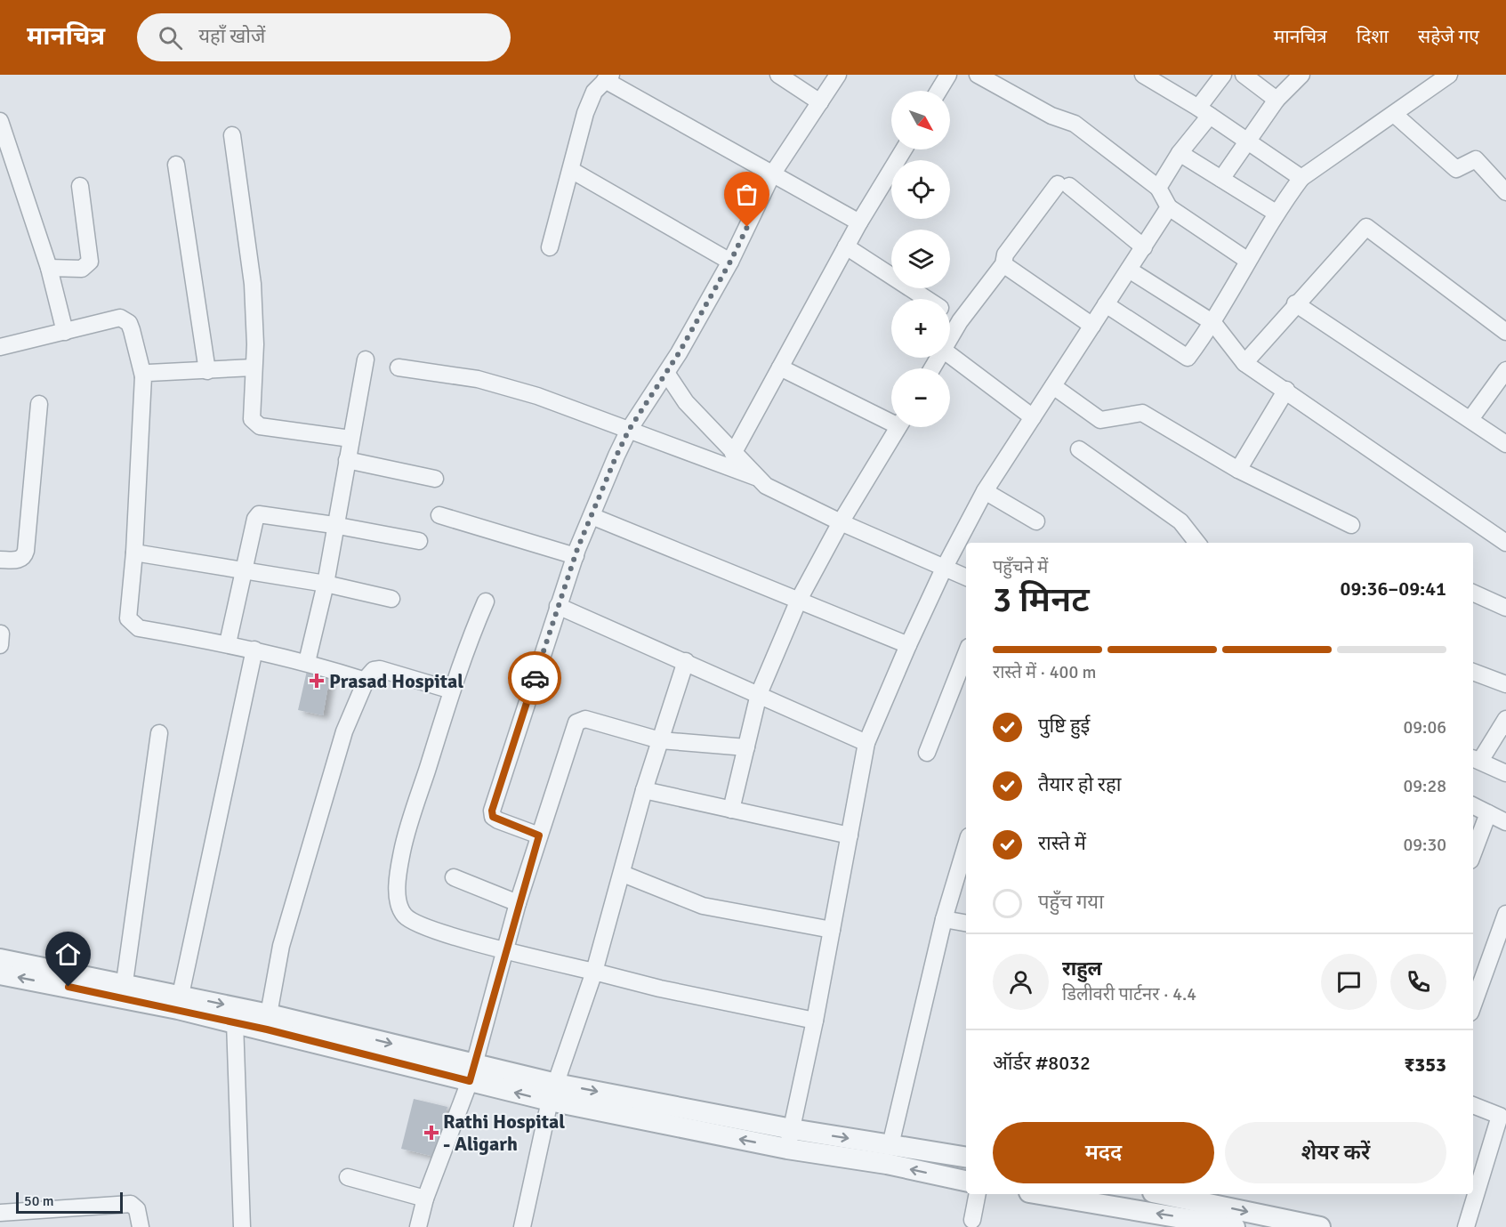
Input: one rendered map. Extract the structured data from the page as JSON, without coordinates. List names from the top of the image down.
{
  "places": {
    "health": ["Prasad Hospital", "Rathi Hospital - Aligarh"]
  },
  "scale_bar": "50 m",
  "north": "bottom right",
  "page": {
    "header": "मानचित्र",
    "search": "यहाँ खोजें",
    "nav": ["मानचित्र", "दिशा", "सहेजे गए"],
    "map_buttons": ["+", "−"],
    "heading": ["3 मिनट", "पहुँचने में", "09:36–09:41"],
    "panel": [
      "राहुल",
      "डिलीवरी पार्टनर · 4.4",
      "ऑर्डर #8032",
      "₹353"
    ],
    "bar": "रास्ते में · 400 m",
    "list": [
      ["पुष्टि हुई", "09:06"],
      ["तैयार हो रहा", "09:28"],
      ["रास्ते में", "09:30"],
      "पहुँच गया"
    ],
    "buttons": ["मदद", "शेयर करें"],
    "scale": "50 m"
  }
}
